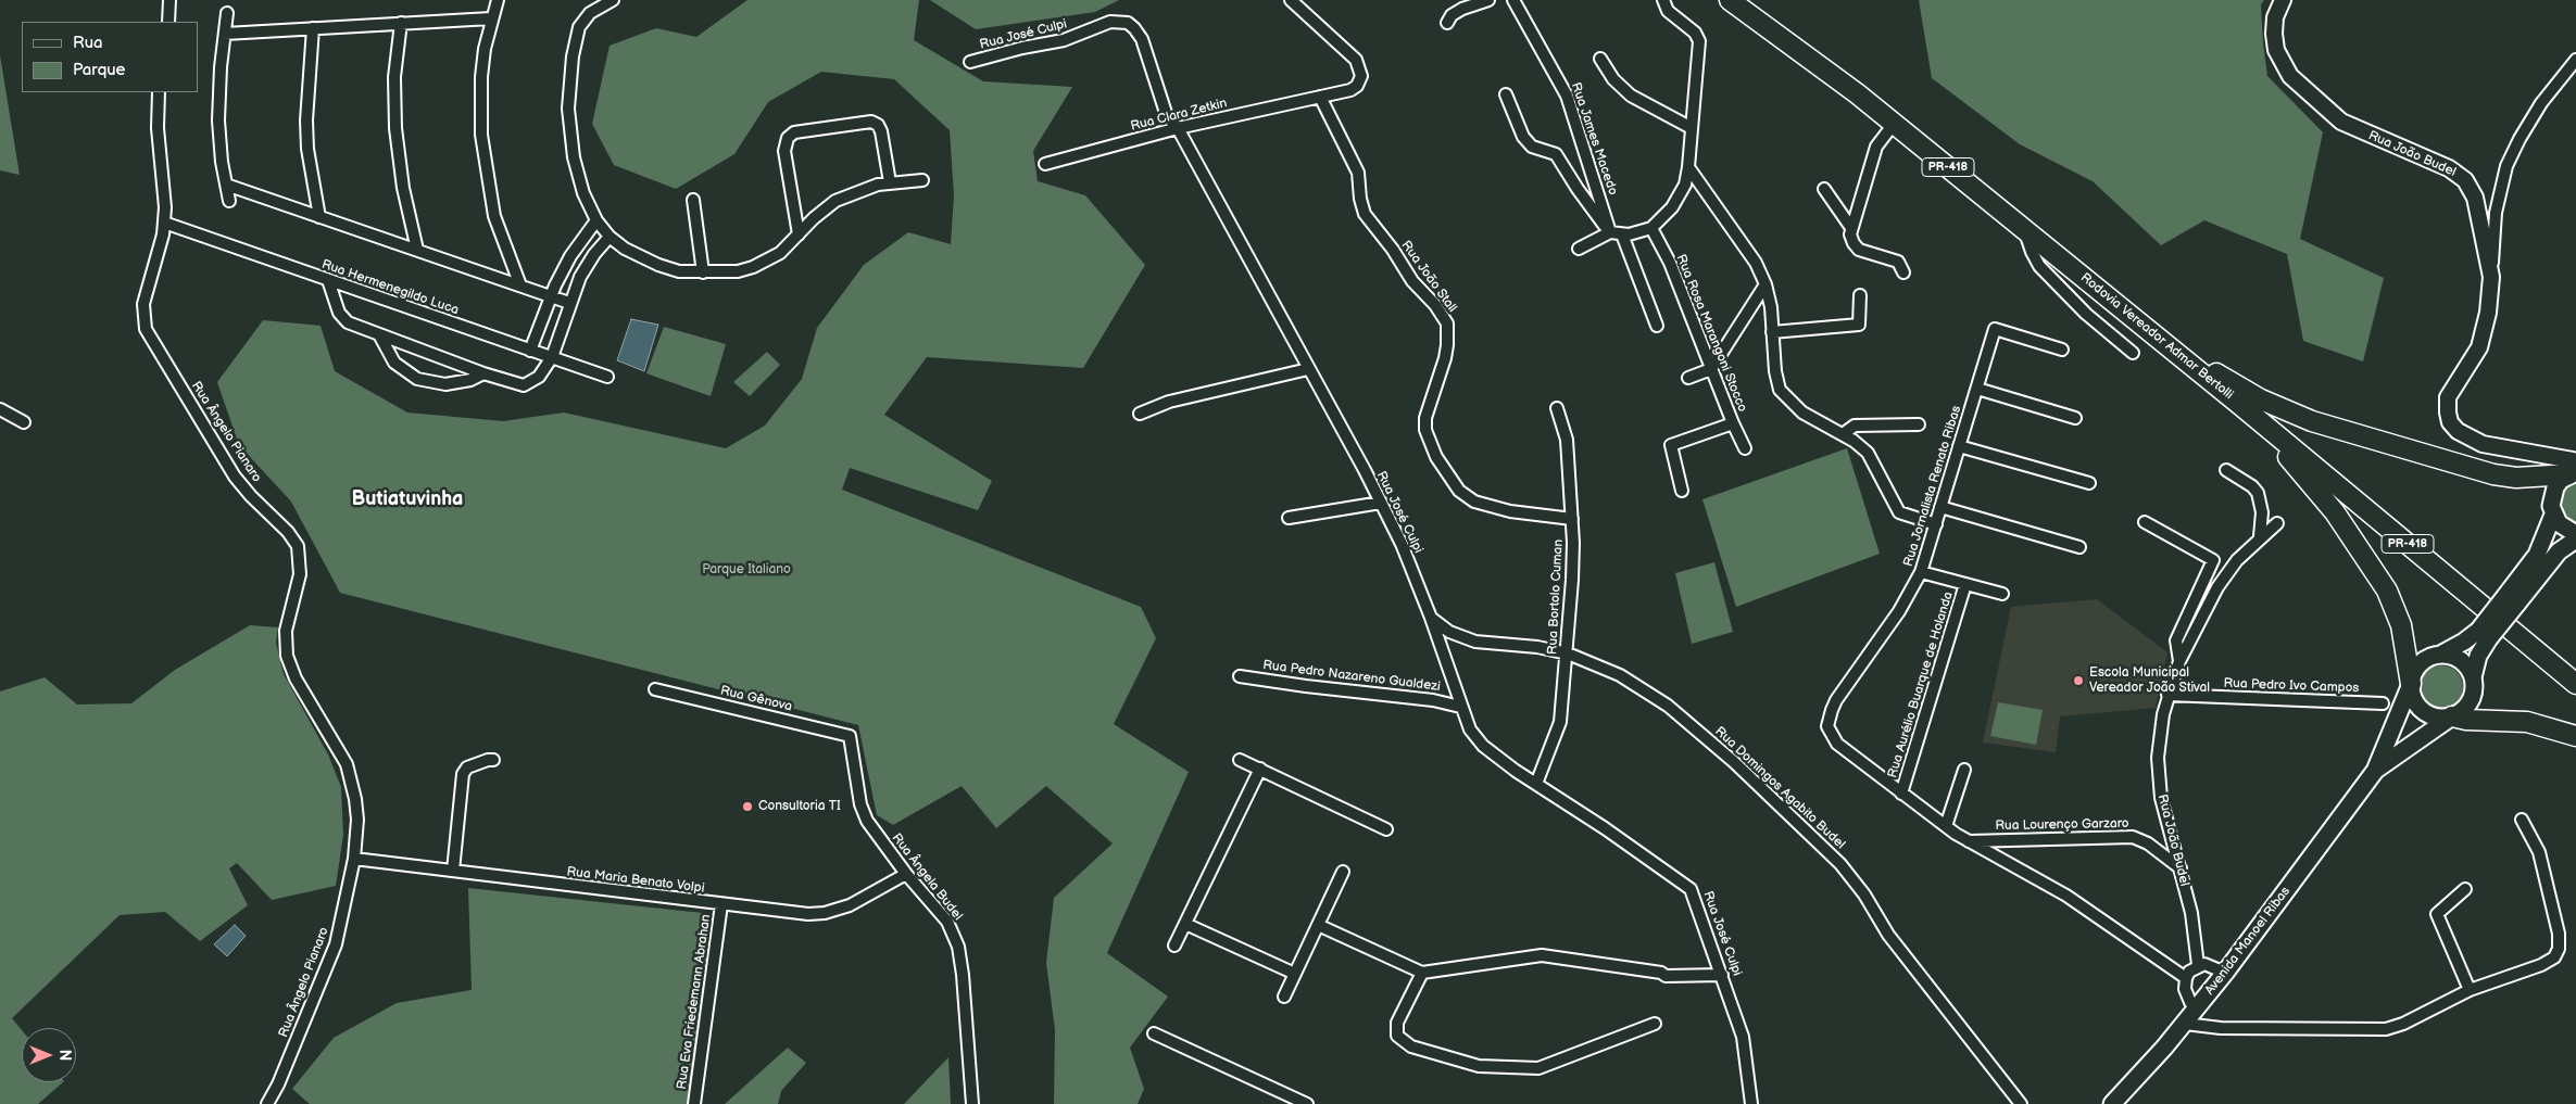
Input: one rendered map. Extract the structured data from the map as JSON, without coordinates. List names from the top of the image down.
{
  "streets": {
    "highway": ["PR-418", "Rodovia Vereador Admar Bertolli"],
    "main road": ["Avenida Manoel Ribas"],
    "street": [
      "Rua José Culpi",
      "Rua Clara Zetkin",
      "Rua James Macedo",
      "Rua João Budel",
      "Rua João Stall",
      "Rua Hermenegildo Luca",
      "Rua Rosa Marangoni Stocco",
      "Rua Ângelo Pianaro",
      "Rua Jornalista Renato Ribas",
      "Rua Bortolo Cuman",
      "Rua Pedro Nazareno Gualdezi",
      "Rua Aurélio Buarque de Holanda",
      "Rua Pedro Ivo Campos",
      "Rua Gênova",
      "Rua Domingos Agabito Budel",
      "Rua Lourenço Garzaro",
      "Rua Ângela Budel",
      "Rua Maria Benato Volpi",
      "Rua Eva Friedemann Abrahan"
    ]
  },
  "crossings": [
    ["Rua José Culpi", "Rua Clara Zetkin"],
    ["Rua José Culpi", "Rua Bortolo Cuman"],
    ["Rua José Culpi", "Rua Pedro Nazareno Gualdezi"],
    ["Rua José Culpi", "Rua Domingos Agabito Budel"],
    ["Rua Clara Zetkin", "Rua João Stall"],
    ["Rua João Budel", "Rua Pedro Ivo Campos"],
    ["Rua João Budel", "Rua Lourenço Garzaro"],
    ["Rua João Stall", "Rua Bortolo Cuman"],
    ["Rua Hermenegildo Luca", "Rua Ângelo Pianaro"],
    ["Rua Ângelo Pianaro", "Rua Maria Benato Volpi"],
    ["Rua Jornalista Renato Ribas", "Rua Aurélio Buarque de Holanda"],
    ["Rua Bortolo Cuman", "Rua Domingos Agabito Budel"],
    ["Rua Gênova", "Rua Ângela Budel"],
    ["Rua Ângela Budel", "Rua Maria Benato Volpi"],
    ["Rua Maria Benato Volpi", "Rua Eva Friedemann Abrahan"]
  ],
  "districts": ["Butiatuvinha"],
  "parks": ["Parque Italiano"],
  "places": ["Escola Municipal Vereador João Stival", "Consultoria TI"],
  "legend": ["Rua", "Parque"],
  "north": "right"
}
